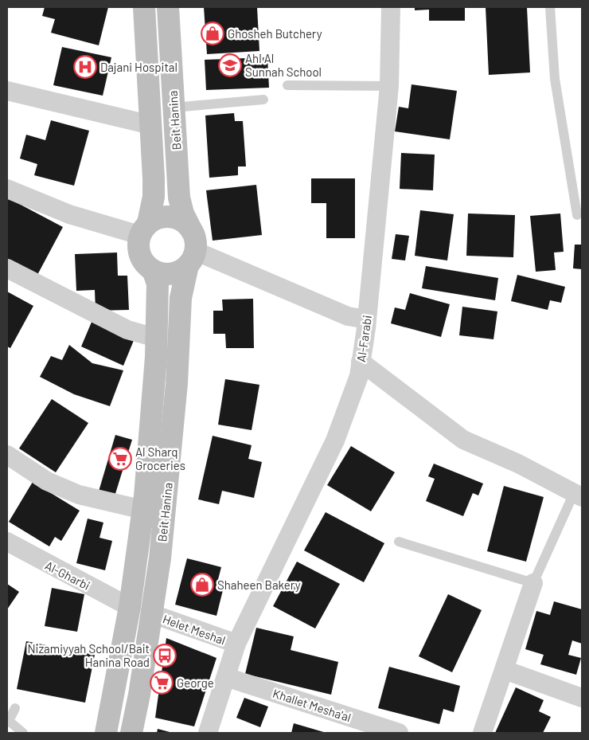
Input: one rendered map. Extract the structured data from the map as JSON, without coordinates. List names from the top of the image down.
{
  "streets": {
    "street": [
      "Beit Hanina",
      "Al-Farabi",
      "Al-Gharbi",
      "Helet Meshal",
      "Khallet Mesha'al"
    ]
  },
  "crossings": [
    ["Beit Hanina", "Al-Gharbi"],
    ["Beit Hanina", "Helet Meshal"],
    ["Al-Farabi", "Helet Meshal"],
    ["Al-Farabi", "Khallet Mesha'al"]
  ],
  "places": {
    "shop": ["Ghosheh Butchery", "Shaheen Bakery"],
    "school or university": ["Ahl Al Sunnah School"],
    "hospital": ["Dajani Hospital"],
    "supermarket": ["Al Sharq Groceries", "George"],
    "bus stop": ["Nizamiyyah School/Bait Hanina Road"]
  }
}
